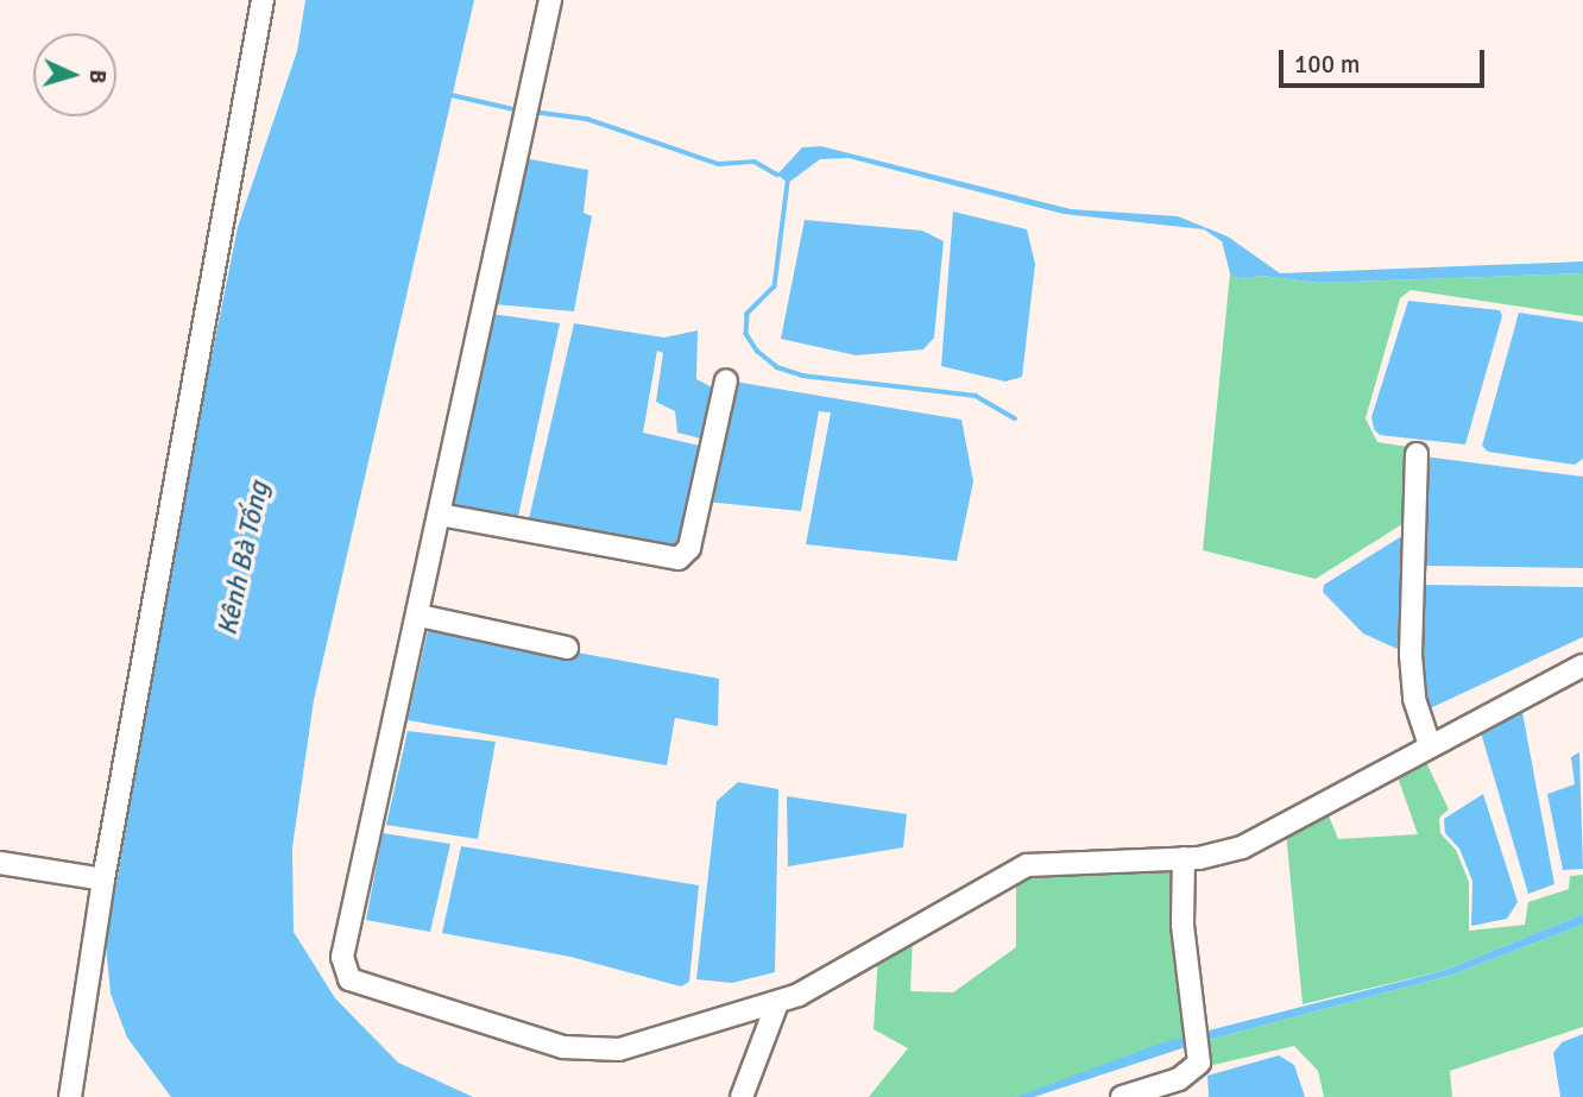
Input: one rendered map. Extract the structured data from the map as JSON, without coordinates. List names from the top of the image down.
{
  "water": ["Kênh Bà Tống"],
  "scale_bar": "100 m",
  "north": "right"
}
